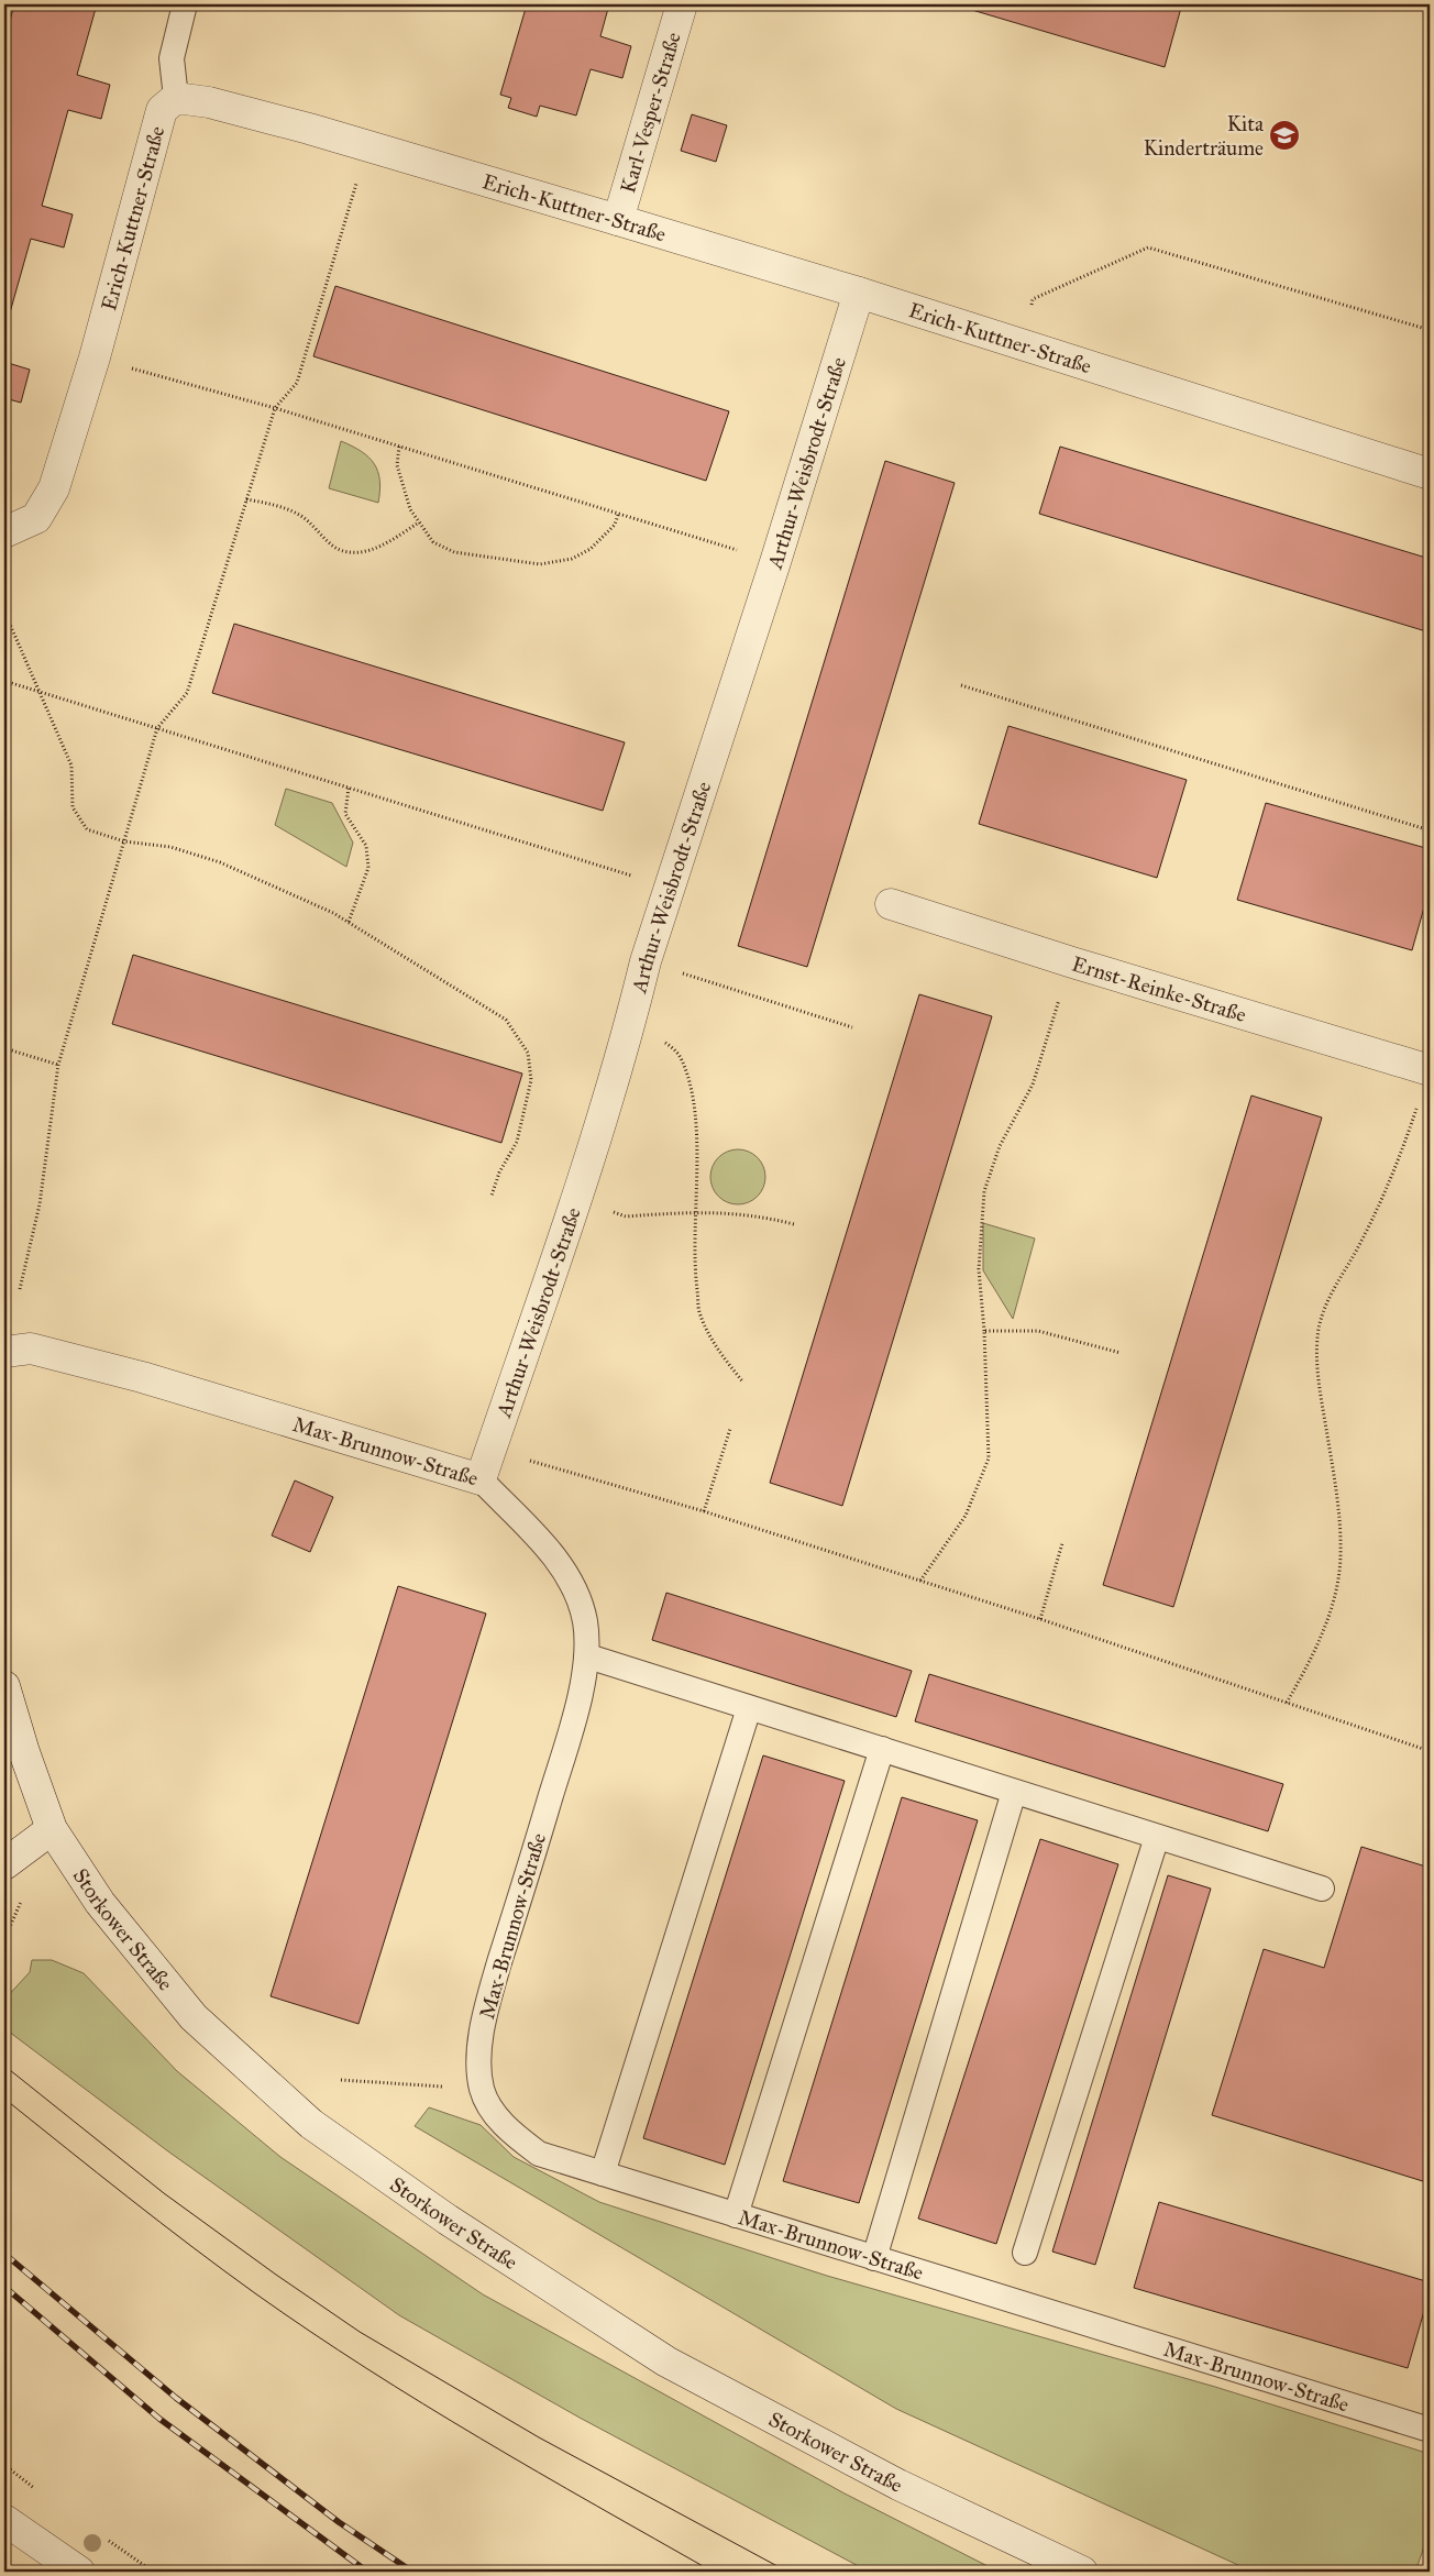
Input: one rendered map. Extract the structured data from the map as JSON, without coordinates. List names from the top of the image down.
{
  "streets": {
    "street": [
      "Karl-Vesper-Straße",
      "Erich-Kuttner-Straße",
      "Arthur-Weisbrodt-Straße",
      "Ernst-Reinke-Straße",
      "Max-Brunnow-Straße",
      "Storkower Straße"
    ]
  },
  "crossings": [
    ["Karl-Vesper-Straße", "Erich-Kuttner-Straße"],
    ["Erich-Kuttner-Straße", "Arthur-Weisbrodt-Straße"],
    ["Arthur-Weisbrodt-Straße", "Max-Brunnow-Straße"]
  ],
  "places": {
    "school or university": ["Kita Kinderträume"]
  }
}
